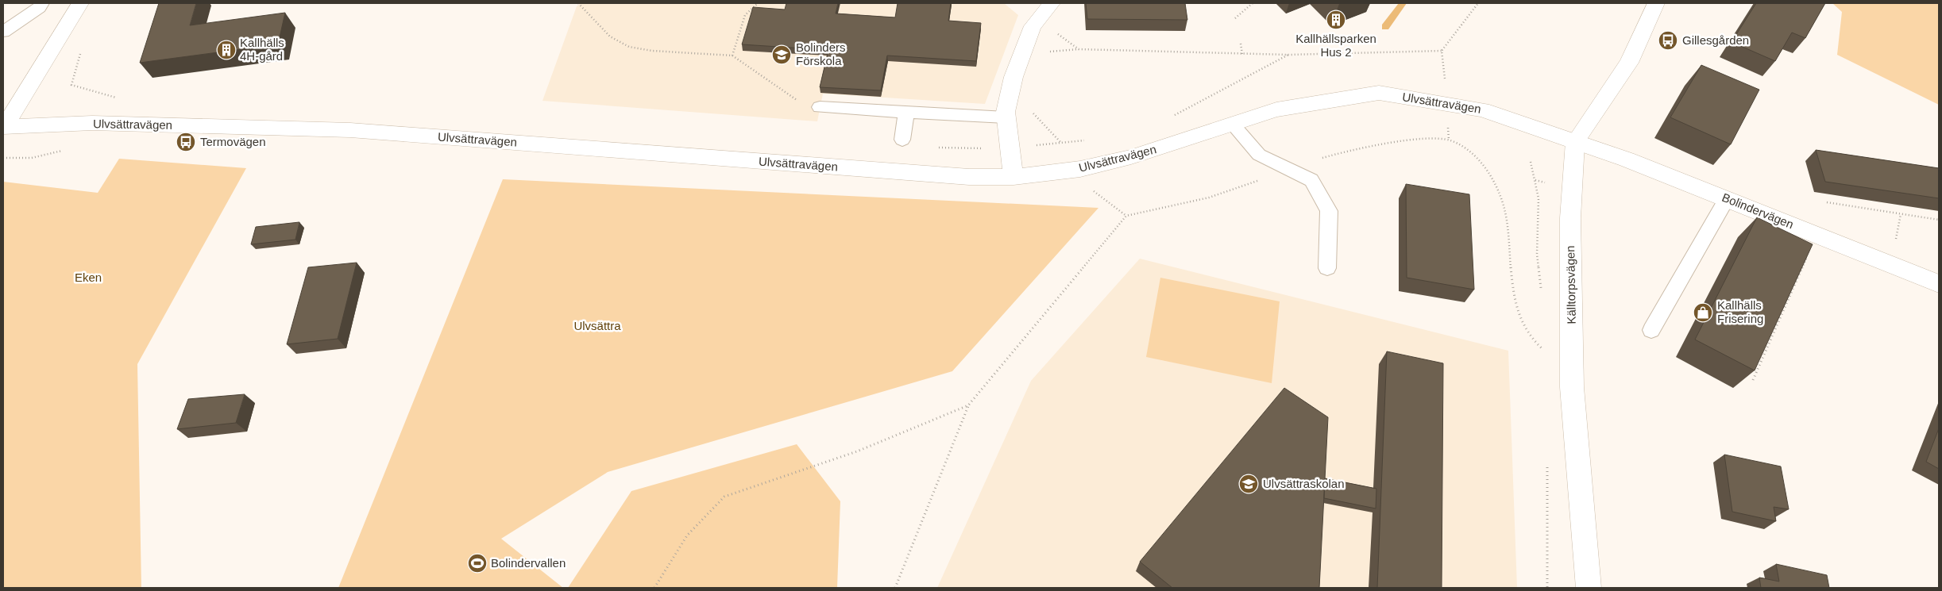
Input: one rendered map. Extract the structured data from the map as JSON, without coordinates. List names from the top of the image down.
{
  "streets": {
    "street": ["Ulvsättravägen", "Bolindervägen", "Källtorpsvägen"]
  },
  "crossings": [
    ["Ulvsättravägen", "Bolindervägen"],
    ["Ulvsättravägen", "Källtorpsvägen"],
    ["Bolindervägen", "Källtorpsvägen"]
  ],
  "parks": ["Eken", "Ulvsättra"],
  "places": {
    "building": ["Kallhällsparken Hus 2", "Kallhälls 4H-gård"],
    "bus stop": ["Gillesgården", "Termovägen"],
    "school or university": ["Bolinders Förskola", "Ulvsättraskolan"],
    "shop": ["Kallhälls Frisering"],
    "sports": ["Bolindervallen"]
  }
}
